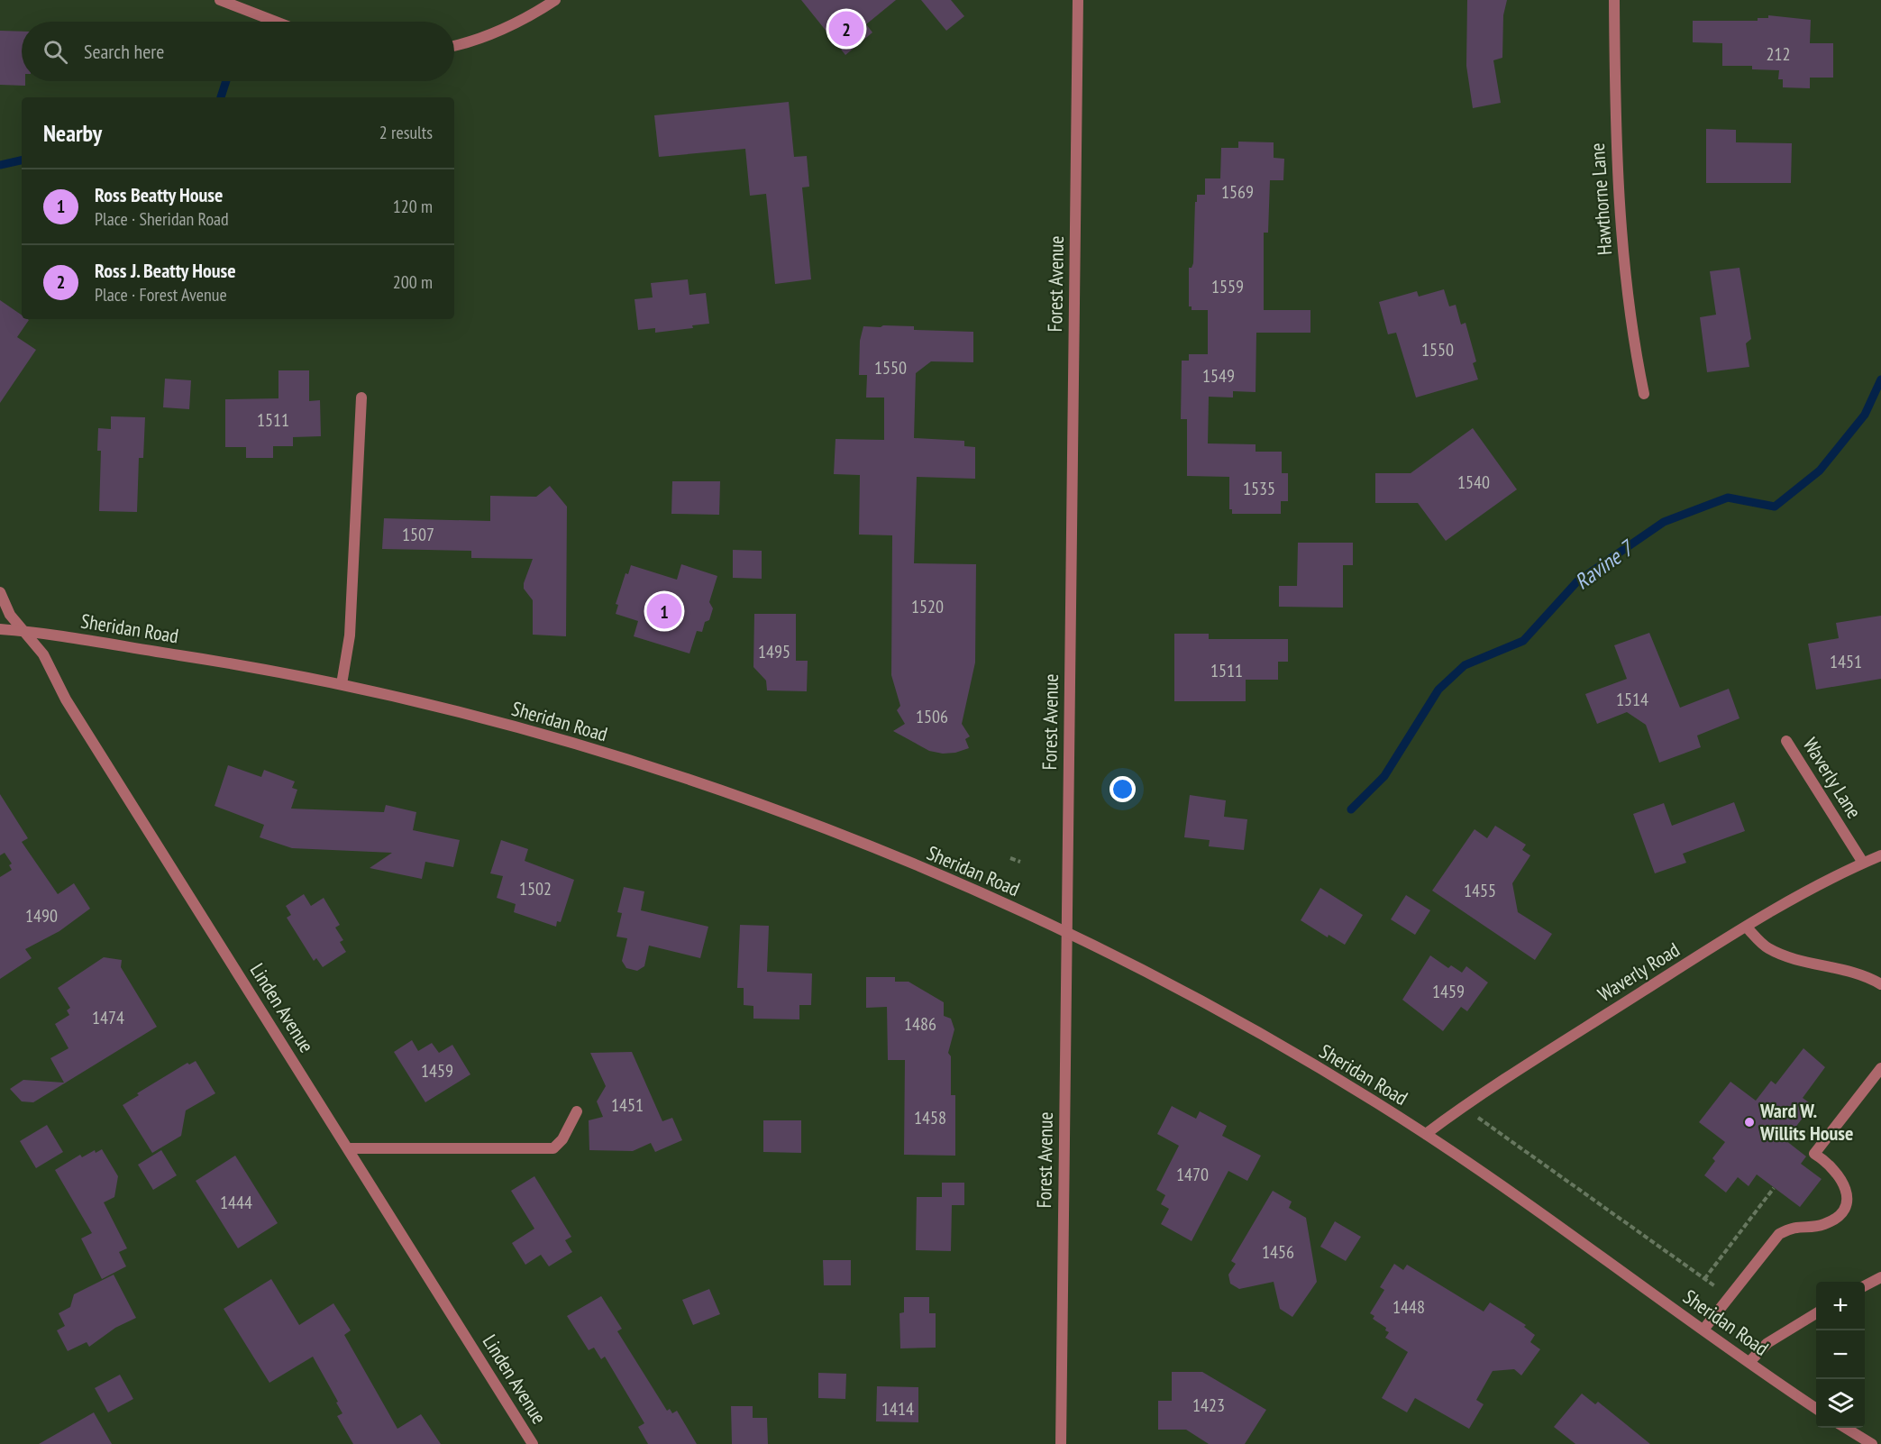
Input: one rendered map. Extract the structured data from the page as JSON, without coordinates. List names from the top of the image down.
{
  "streets": {
    "street": [
      "Hawthorne Lane",
      "Forest Avenue",
      "Sheridan Road",
      "Waverly Lane",
      "Waverly Road",
      "Linden Avenue"
    ]
  },
  "crossings": [
    ["Forest Avenue", "Sheridan Road"],
    ["Sheridan Road", "Waverly Road"],
    ["Sheridan Road", "Linden Avenue"],
    ["Waverly Lane", "Waverly Road"]
  ],
  "water": ["Ravine 7"],
  "places": ["Ward W. Willits House"],
  "house_numbers": [
    "212",
    "1569",
    "1559",
    "1550",
    "1550",
    "1549",
    "1511",
    "1540",
    "1535",
    "1507",
    "1520",
    "1495",
    "1451",
    "1511",
    "1514",
    "1506",
    "1502",
    "1455",
    "1490",
    "1459",
    "1474",
    "1486",
    "1459",
    "1451",
    "1458",
    "1470",
    "1444",
    "1456",
    "1448",
    "1423",
    "1414"
  ],
  "page": {
    "pins": ["2", "1"],
    "search": "Search here",
    "heading": ["Nearby", "2 results"],
    "list": [
      {
        "mark": "1",
        "name": "Ross Beatty House",
        "note": "Place · Sheridan Road",
        "value": "120 m"
      },
      {
        "mark": "2",
        "name": "Ross J. Beatty House",
        "note": "Place · Forest Avenue",
        "value": "200 m"
      }
    ],
    "map_buttons": ["+", "−"]
  }
}
